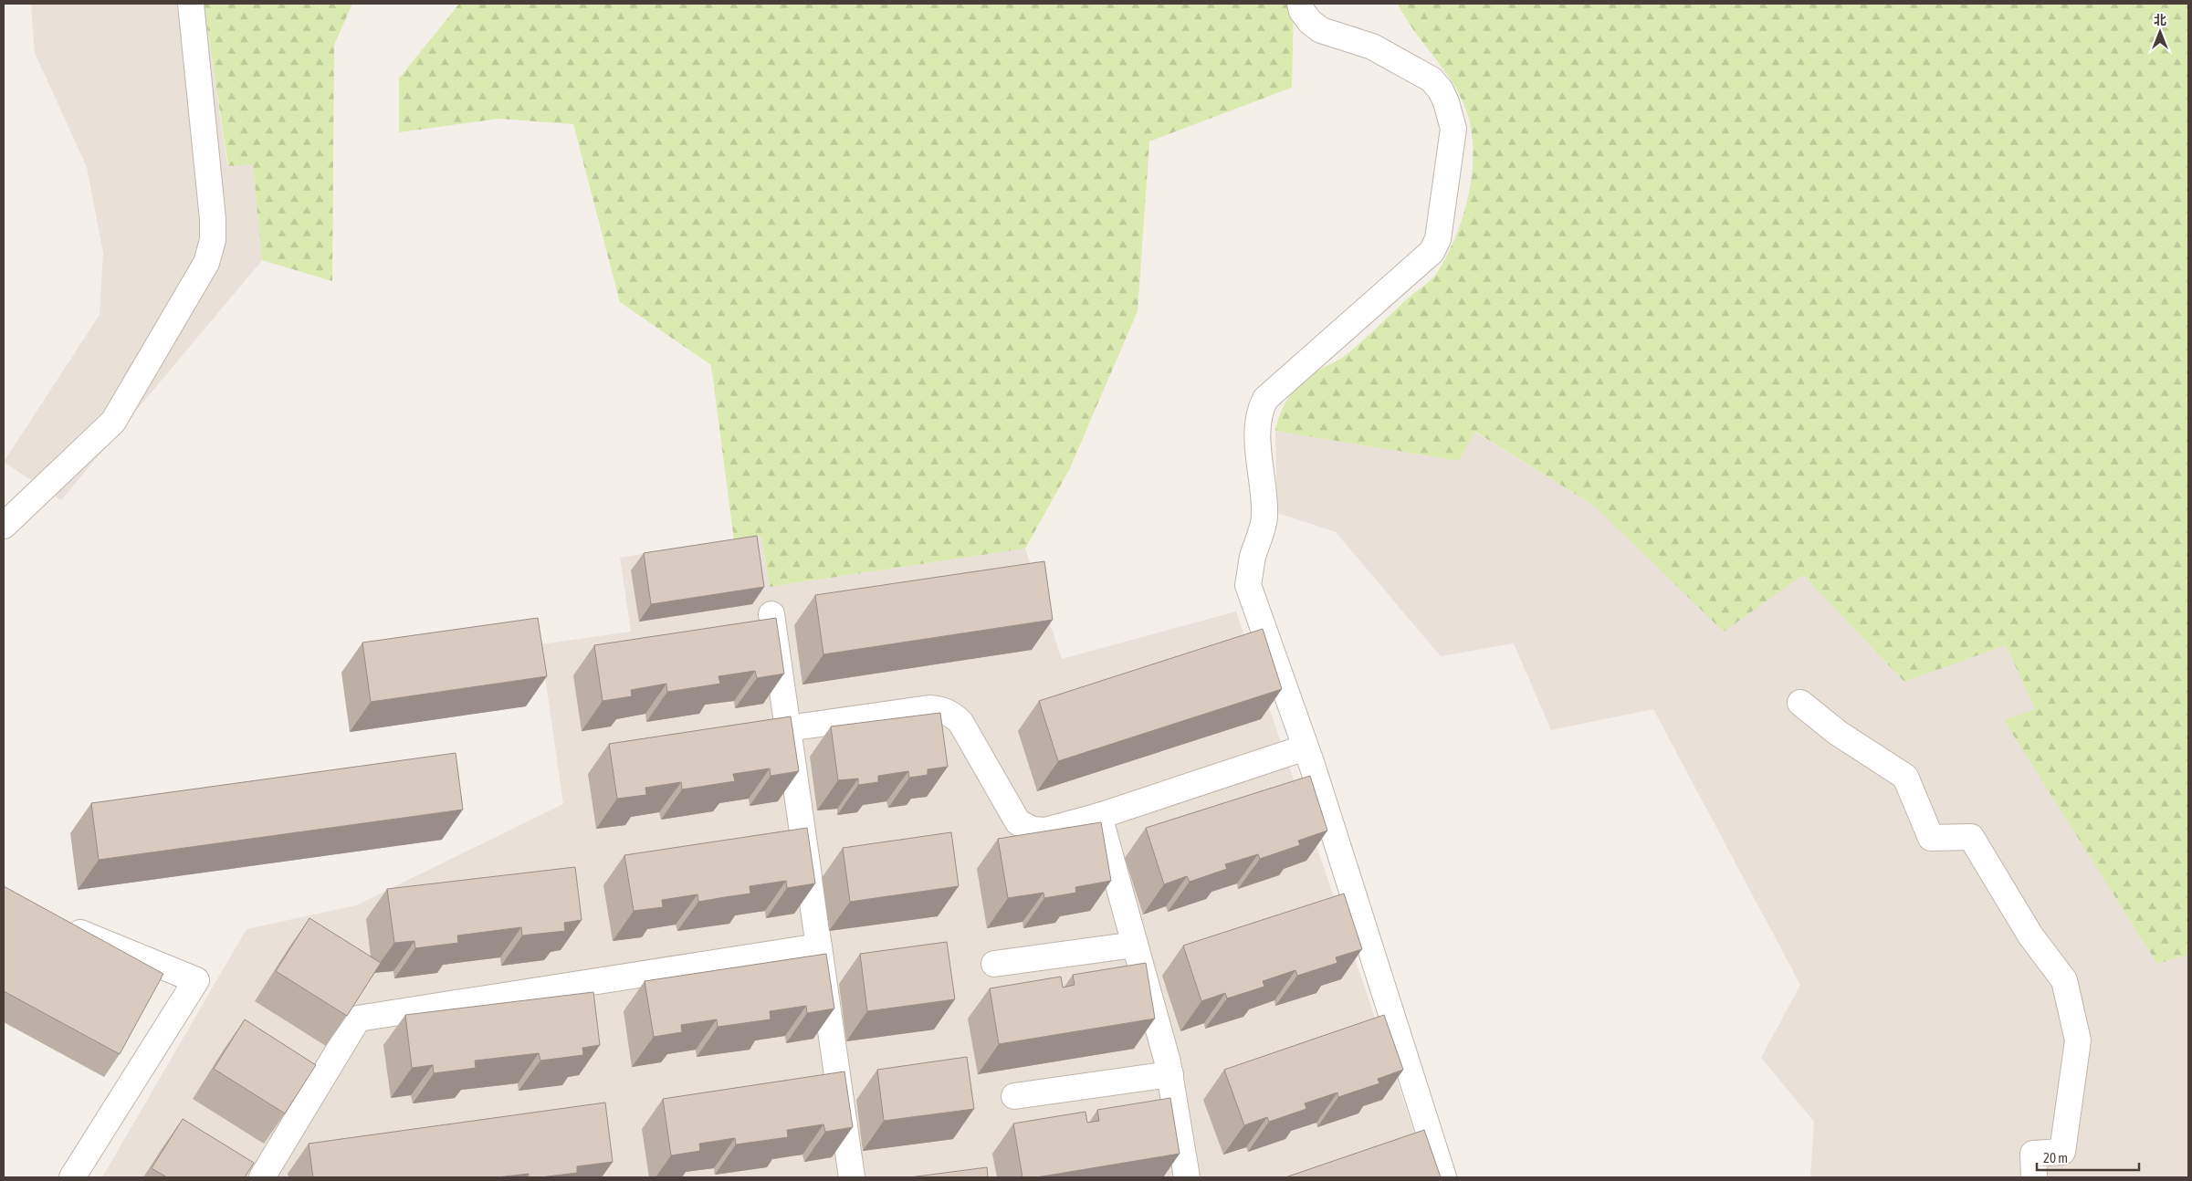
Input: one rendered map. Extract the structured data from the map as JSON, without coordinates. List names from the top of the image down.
{
  "scale_bar": "20 m",
  "north": "top"
}
